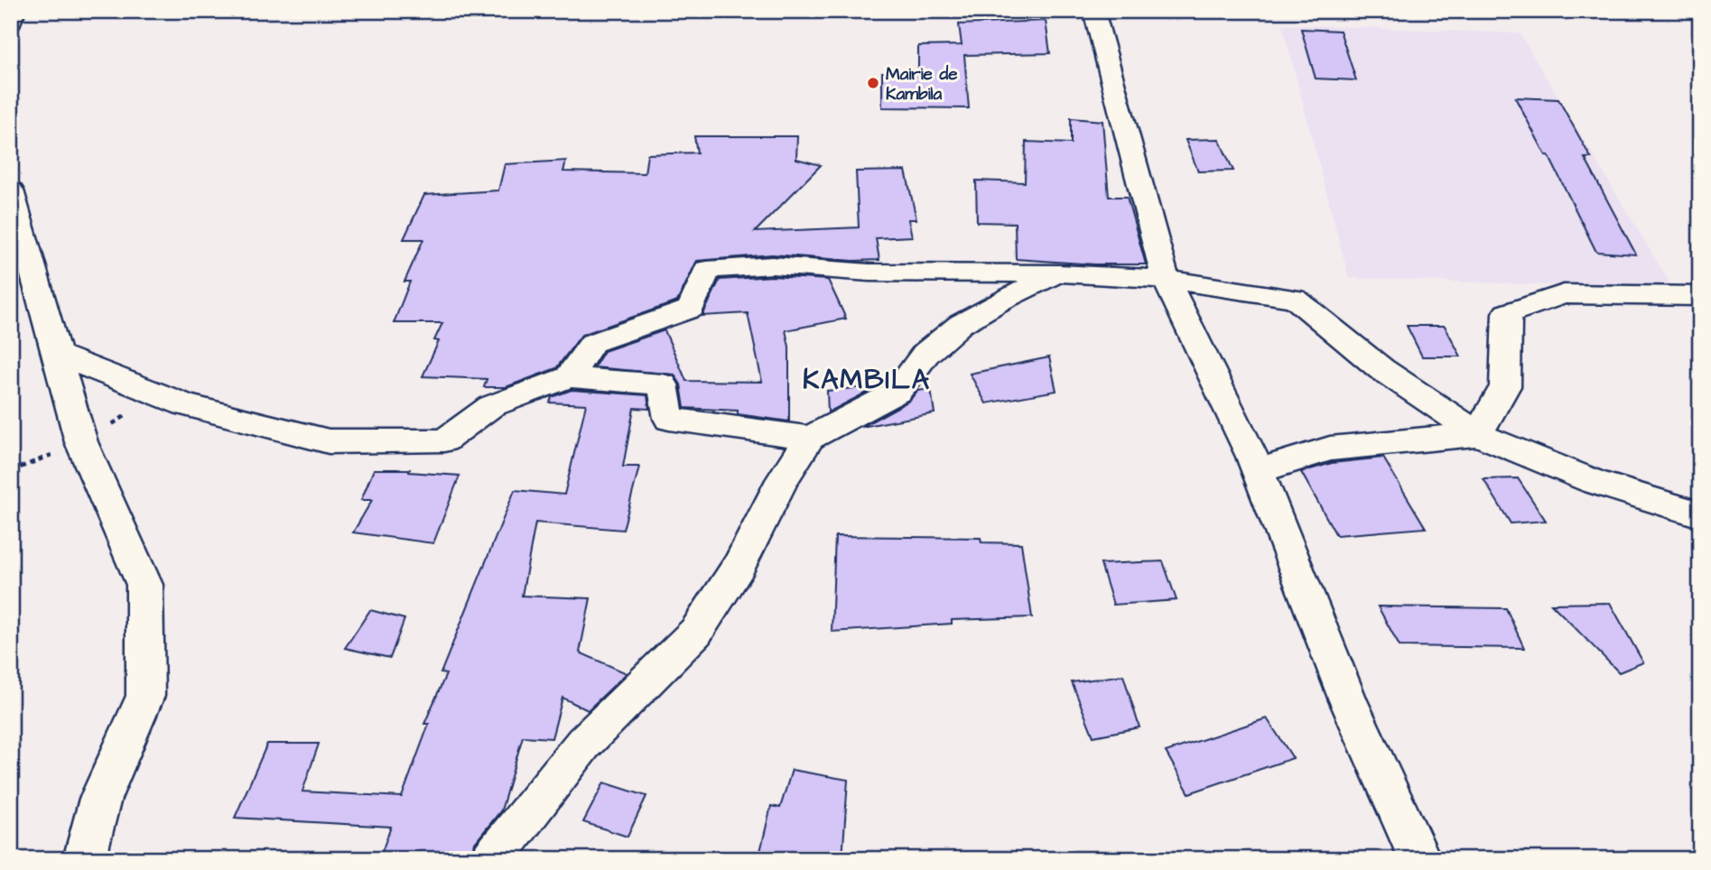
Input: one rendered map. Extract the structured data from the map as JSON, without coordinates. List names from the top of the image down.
{
  "districts": ["KAMBILA"],
  "places": ["Mairie de Kambila"]
}
